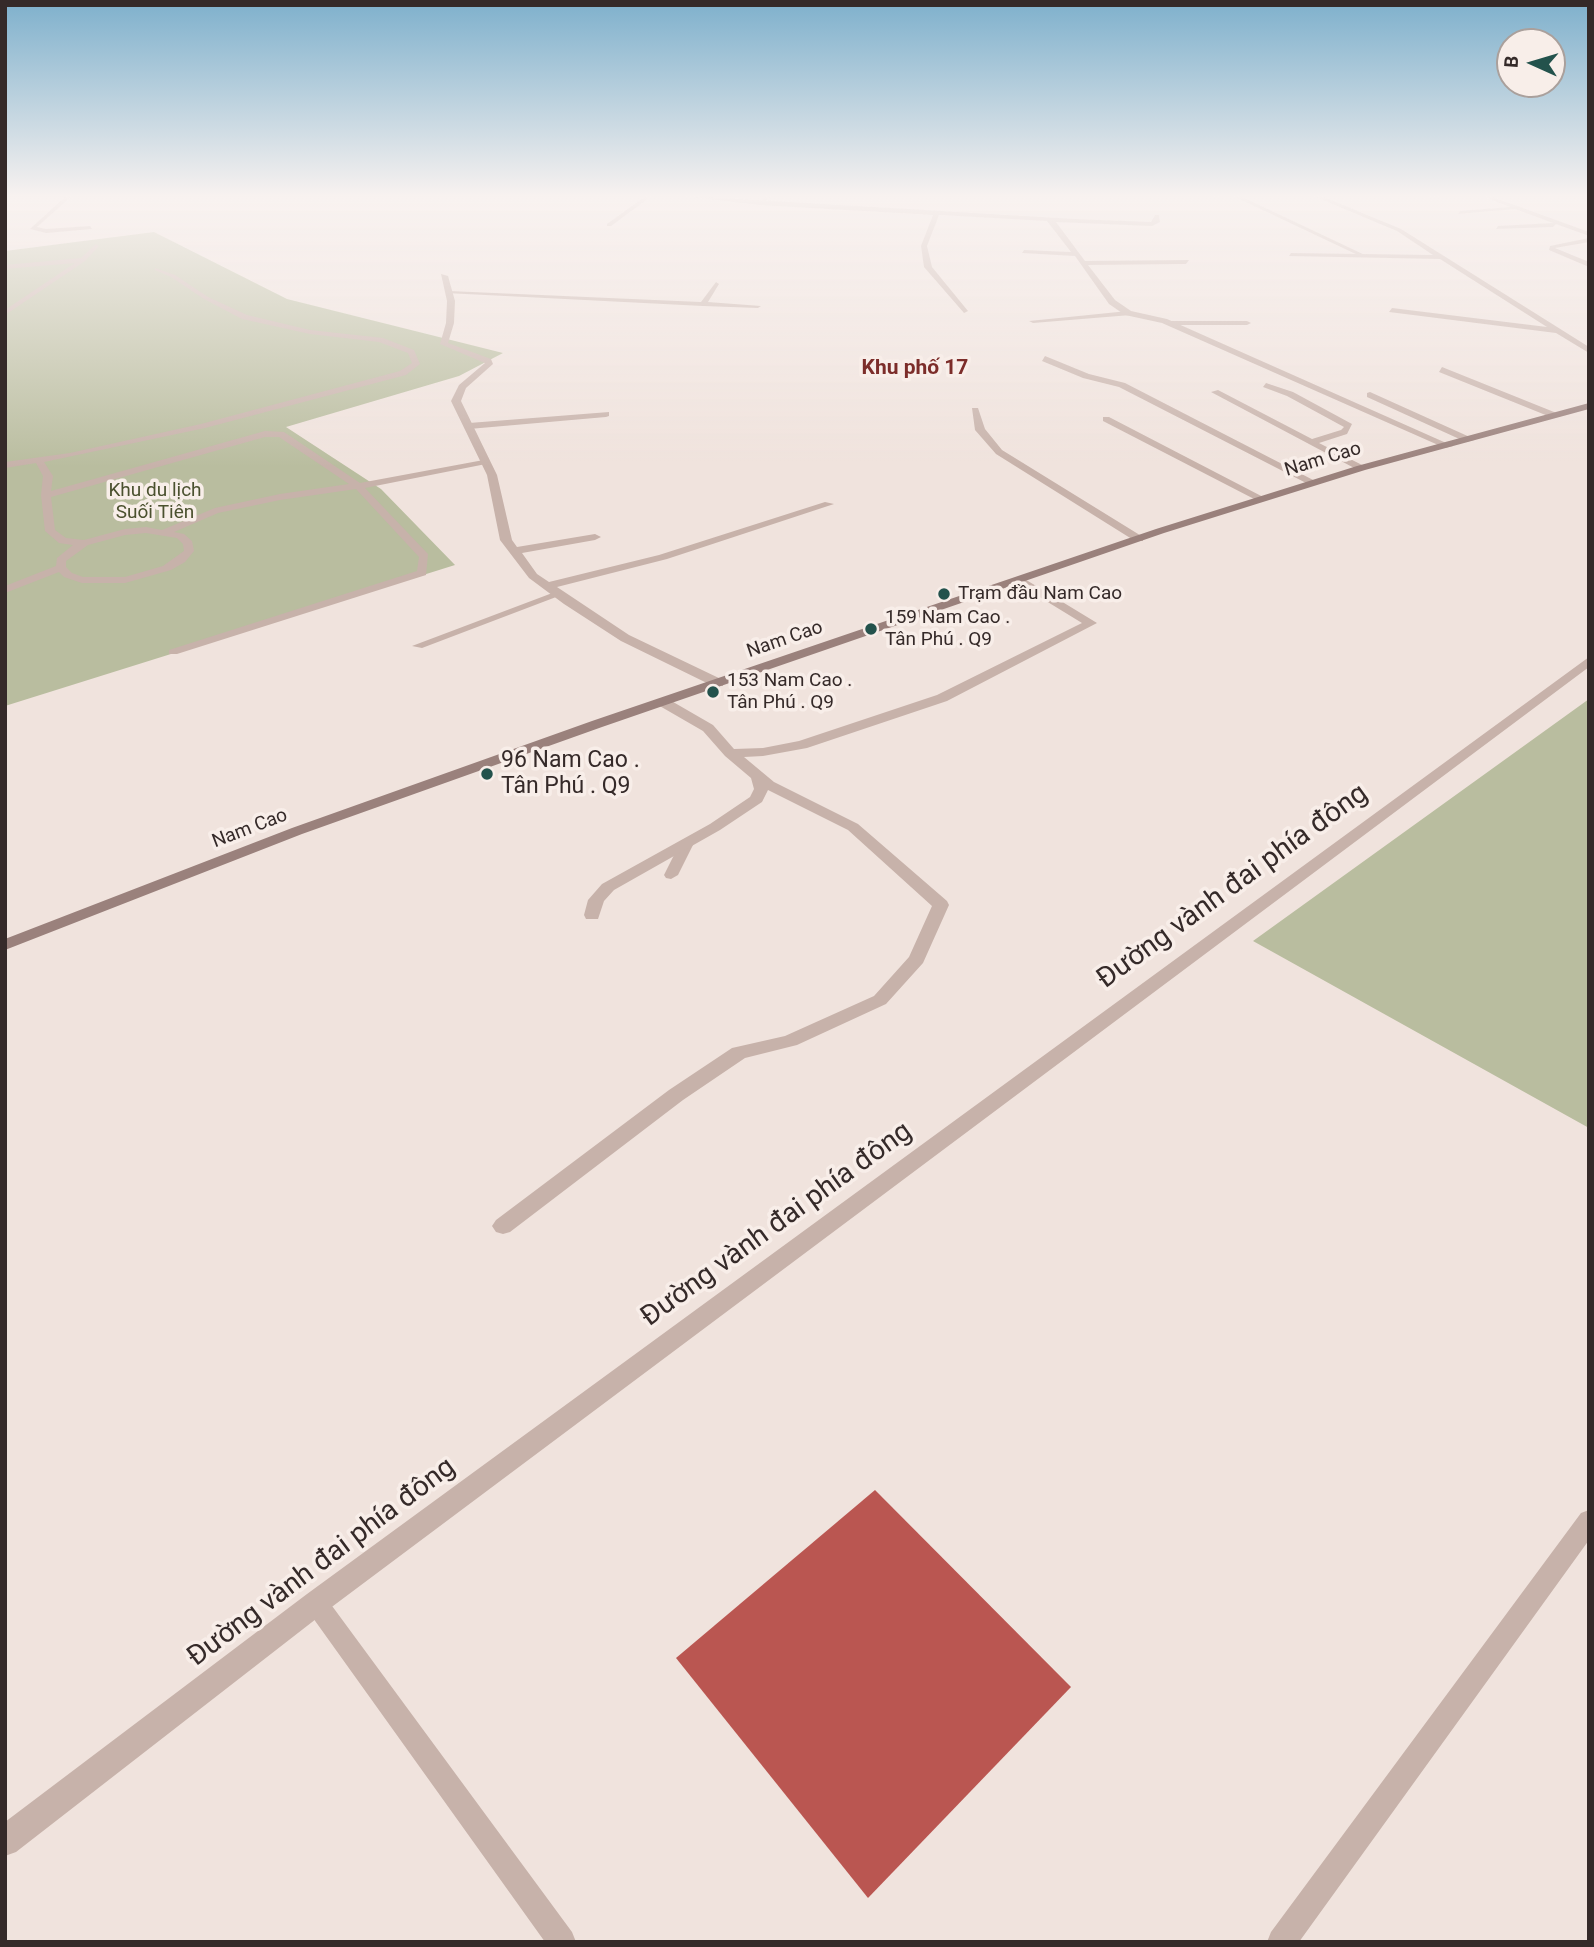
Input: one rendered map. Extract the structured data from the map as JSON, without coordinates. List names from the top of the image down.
{
  "streets": {
    "street": ["Nam Cao", "Đường vành đai phía đông"]
  },
  "districts": ["Khu phố 17"],
  "parks": ["Khu du lịch Suối Tiên"],
  "places": [
    "Trạm đầu Nam Cao",
    "159 Nam Cao . Tân Phú . Q9",
    "153 Nam Cao . Tân Phú . Q9",
    "96 Nam Cao . Tân Phú . Q9"
  ],
  "north": "left"
}
